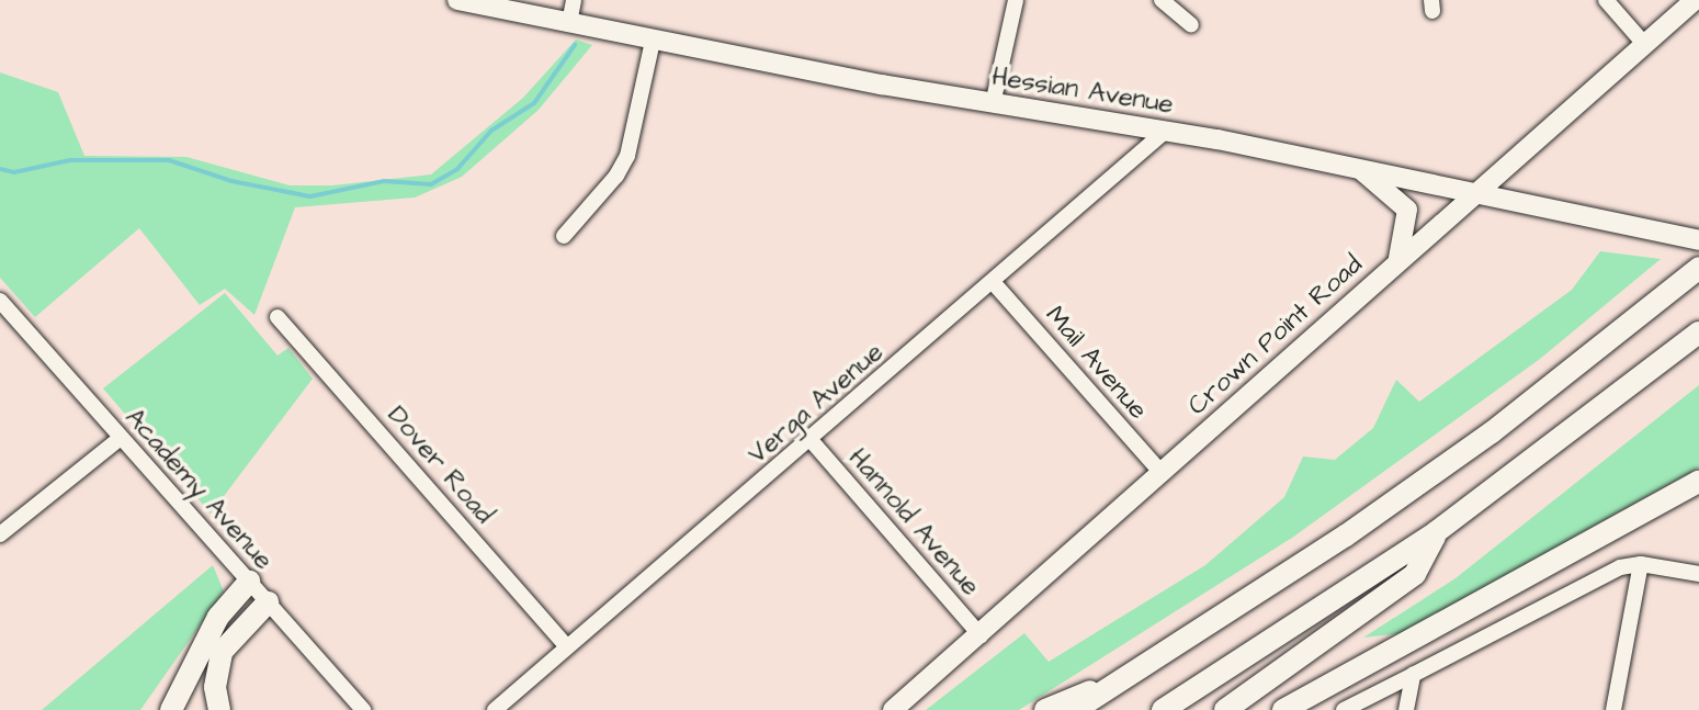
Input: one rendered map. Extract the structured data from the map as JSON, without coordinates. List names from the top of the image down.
{
  "streets": {
    "main road": ["Hessian Avenue", "Crown Point Road"],
    "street": [
      "Mail Avenue",
      "Verga Avenue",
      "Dover Road",
      "Academy Avenue",
      "Hannold Avenue"
    ]
  },
  "crossings": [
    ["Hessian Avenue", "Crown Point Road"],
    ["Hessian Avenue", "Verga Avenue"],
    ["Crown Point Road", "Mail Avenue"],
    ["Crown Point Road", "Hannold Avenue"],
    ["Mail Avenue", "Verga Avenue"],
    ["Verga Avenue", "Dover Road"],
    ["Verga Avenue", "Hannold Avenue"]
  ]
}
